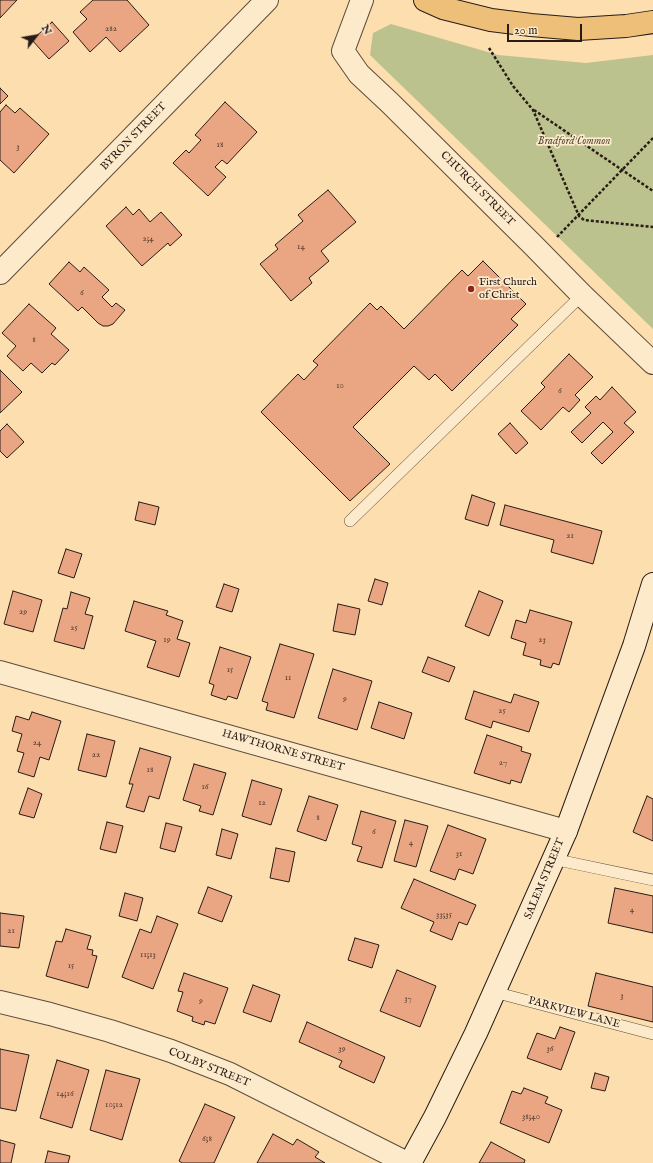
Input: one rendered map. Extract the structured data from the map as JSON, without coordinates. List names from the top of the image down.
{
  "streets": {
    "street": [
      "BYRON STREET",
      "CHURCH STREET",
      "HAWTHORNE STREET",
      "SALEM STREET",
      "COLBY STREET"
    ],
    "lane": ["PARKVIEW LANE"]
  },
  "crossings": [
    ["HAWTHORNE STREET", "SALEM STREET"],
    ["SALEM STREET", "PARKVIEW LANE"],
    ["SALEM STREET", "COLBY STREET"]
  ],
  "parks": ["Bradford Common"],
  "places": ["First Church of Christ"],
  "house_numbers": [
    "282",
    "18",
    "3",
    "2;4",
    "14",
    "6",
    "8",
    "10",
    "6",
    "21",
    "29",
    "25",
    "19",
    "23",
    "15",
    "11",
    "9",
    "25",
    "24",
    "22",
    "27",
    "18",
    "16",
    "12",
    "8",
    "6",
    "4",
    "31",
    "4",
    "33;35",
    "21",
    "11;13",
    "15",
    "3",
    "37",
    "9",
    "39",
    "36",
    "14;16",
    "10;12",
    "38;40",
    "6;8"
  ],
  "scale_bar": "20 m",
  "north": "top right"
}
